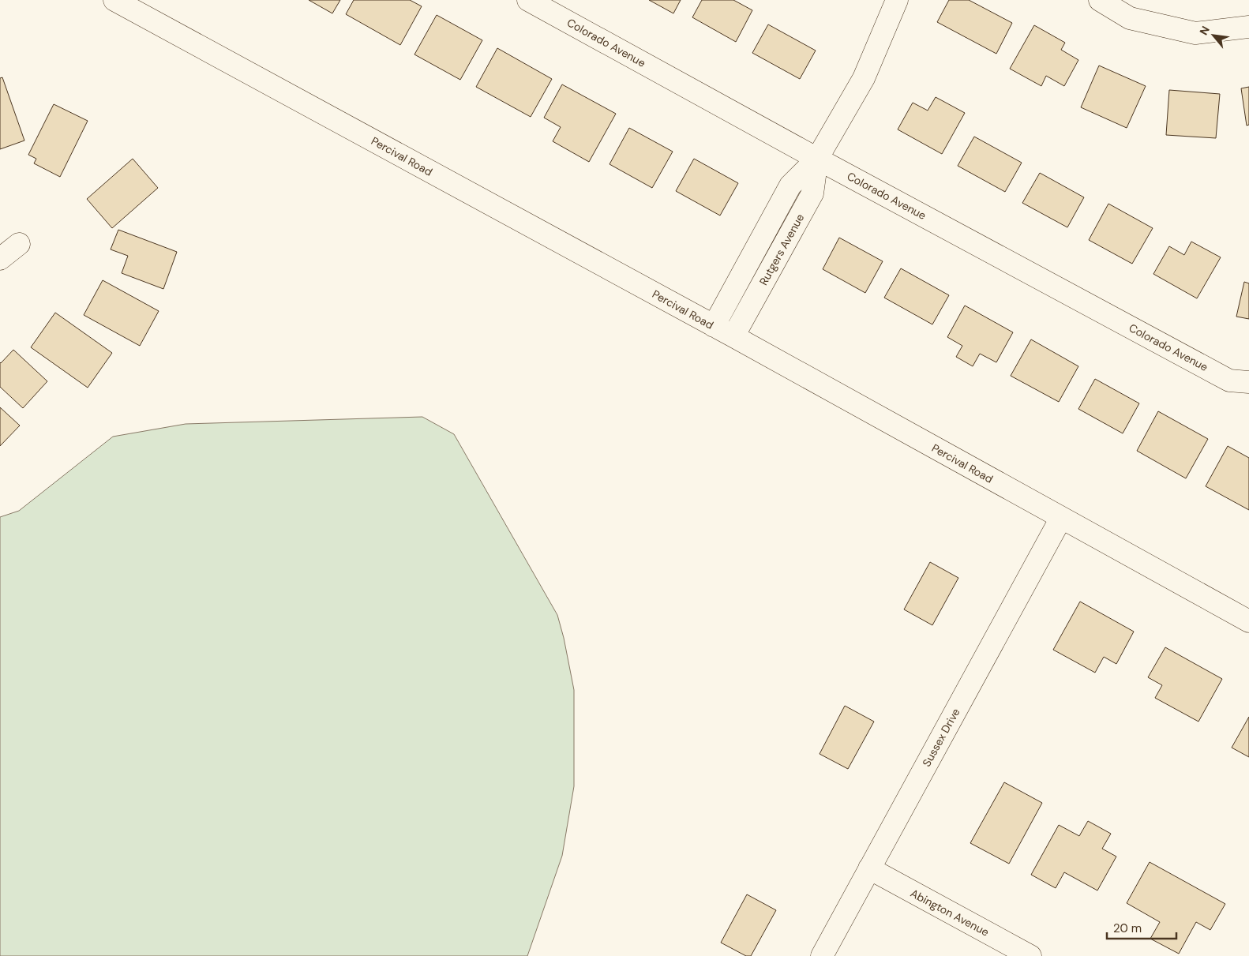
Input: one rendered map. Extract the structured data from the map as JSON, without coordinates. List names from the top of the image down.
{
  "streets": {
    "street": [
      "Colorado Avenue",
      "Percival Road",
      "Rutgers Avenue",
      "Sussex Drive",
      "Abington Avenue"
    ]
  },
  "crossings": [
    ["Colorado Avenue", "Rutgers Avenue"],
    ["Percival Road", "Rutgers Avenue"],
    ["Percival Road", "Sussex Drive"],
    ["Sussex Drive", "Abington Avenue"]
  ],
  "scale_bar": "20 m",
  "north": "top left"
}
